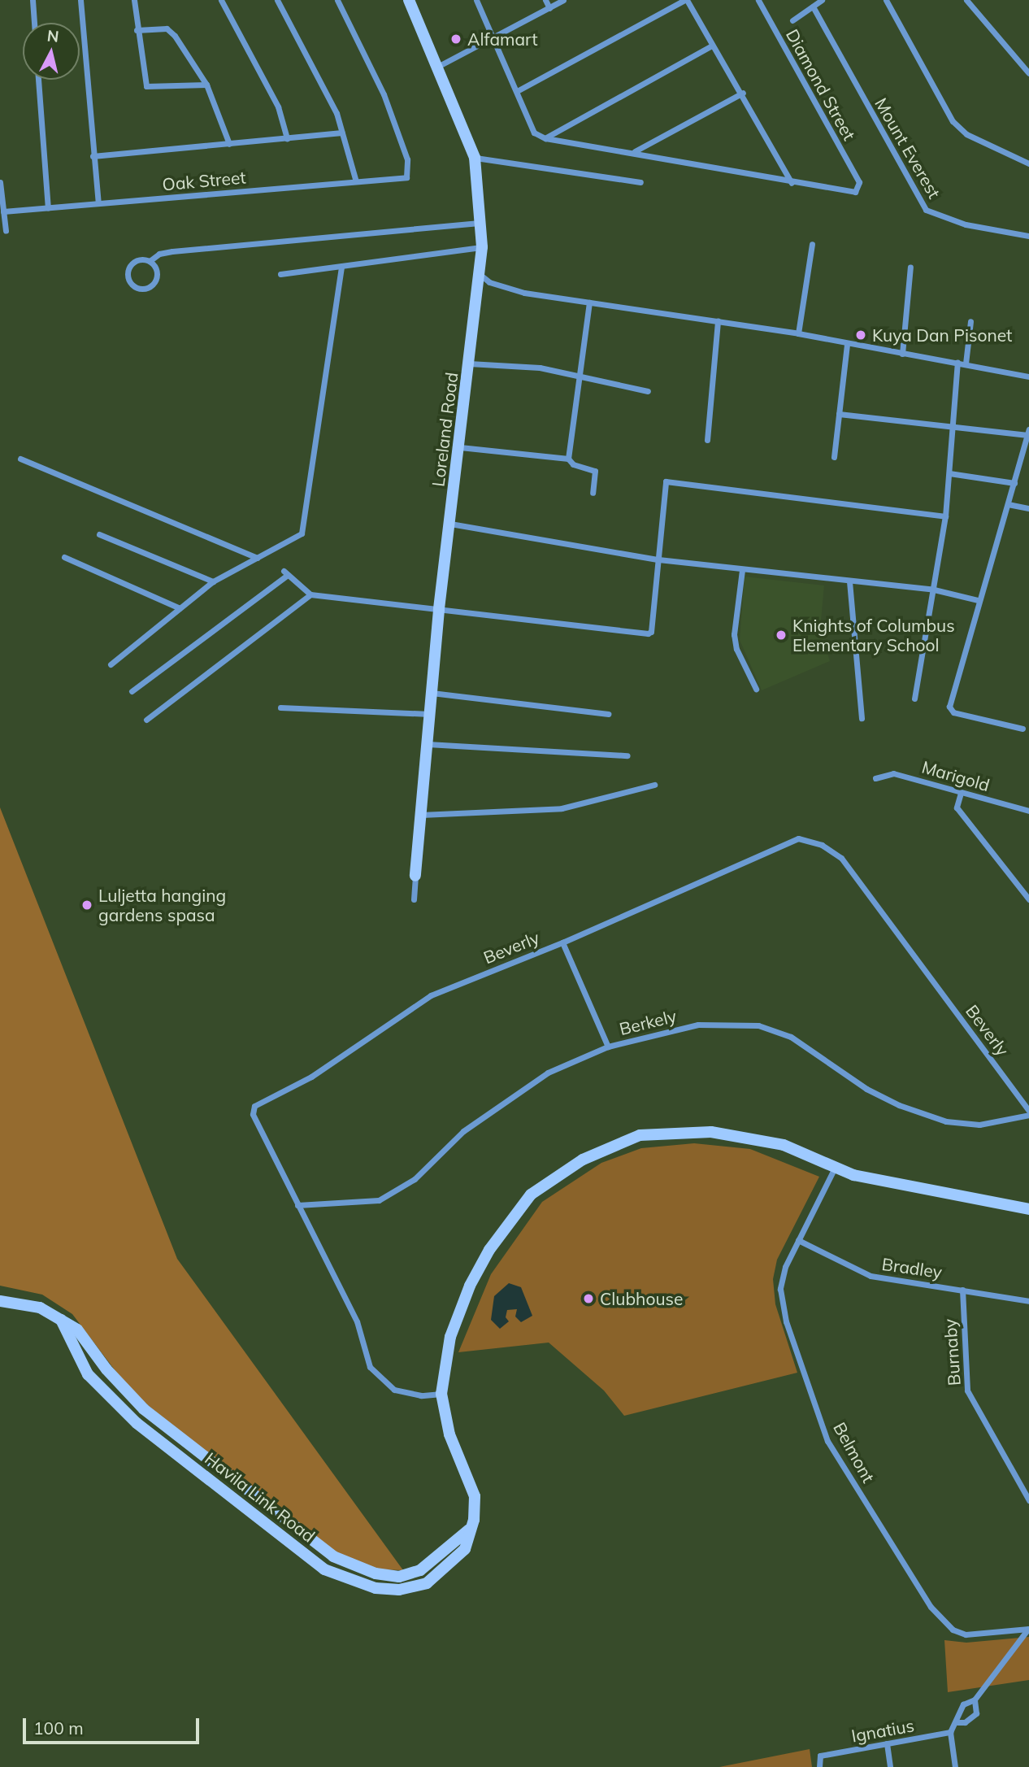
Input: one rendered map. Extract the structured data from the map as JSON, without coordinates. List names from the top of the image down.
{
  "streets": {
    "street": [
      "Diamond Street",
      "Mount Everest",
      "Oak Street",
      "Loreland Road",
      "Marigold",
      "Beverly",
      "Berkely",
      "Bradley",
      "Burnaby",
      "Belmont",
      "Havila Link Road",
      "Ignatius"
    ]
  },
  "crossings": [
    ["Beverly", "Berkely"],
    ["Beverly", "Havila Link Road"],
    ["Bradley", "Burnaby"],
    ["Bradley", "Belmont"]
  ],
  "places": [
    "Alfamart",
    "Kuya Dan Pisonet",
    "Knights of Columbus Elementary School",
    "Luljetta hanging gardens spasa",
    "Clubhouse"
  ],
  "scale_bar": "100 m",
  "north": "top"
}
